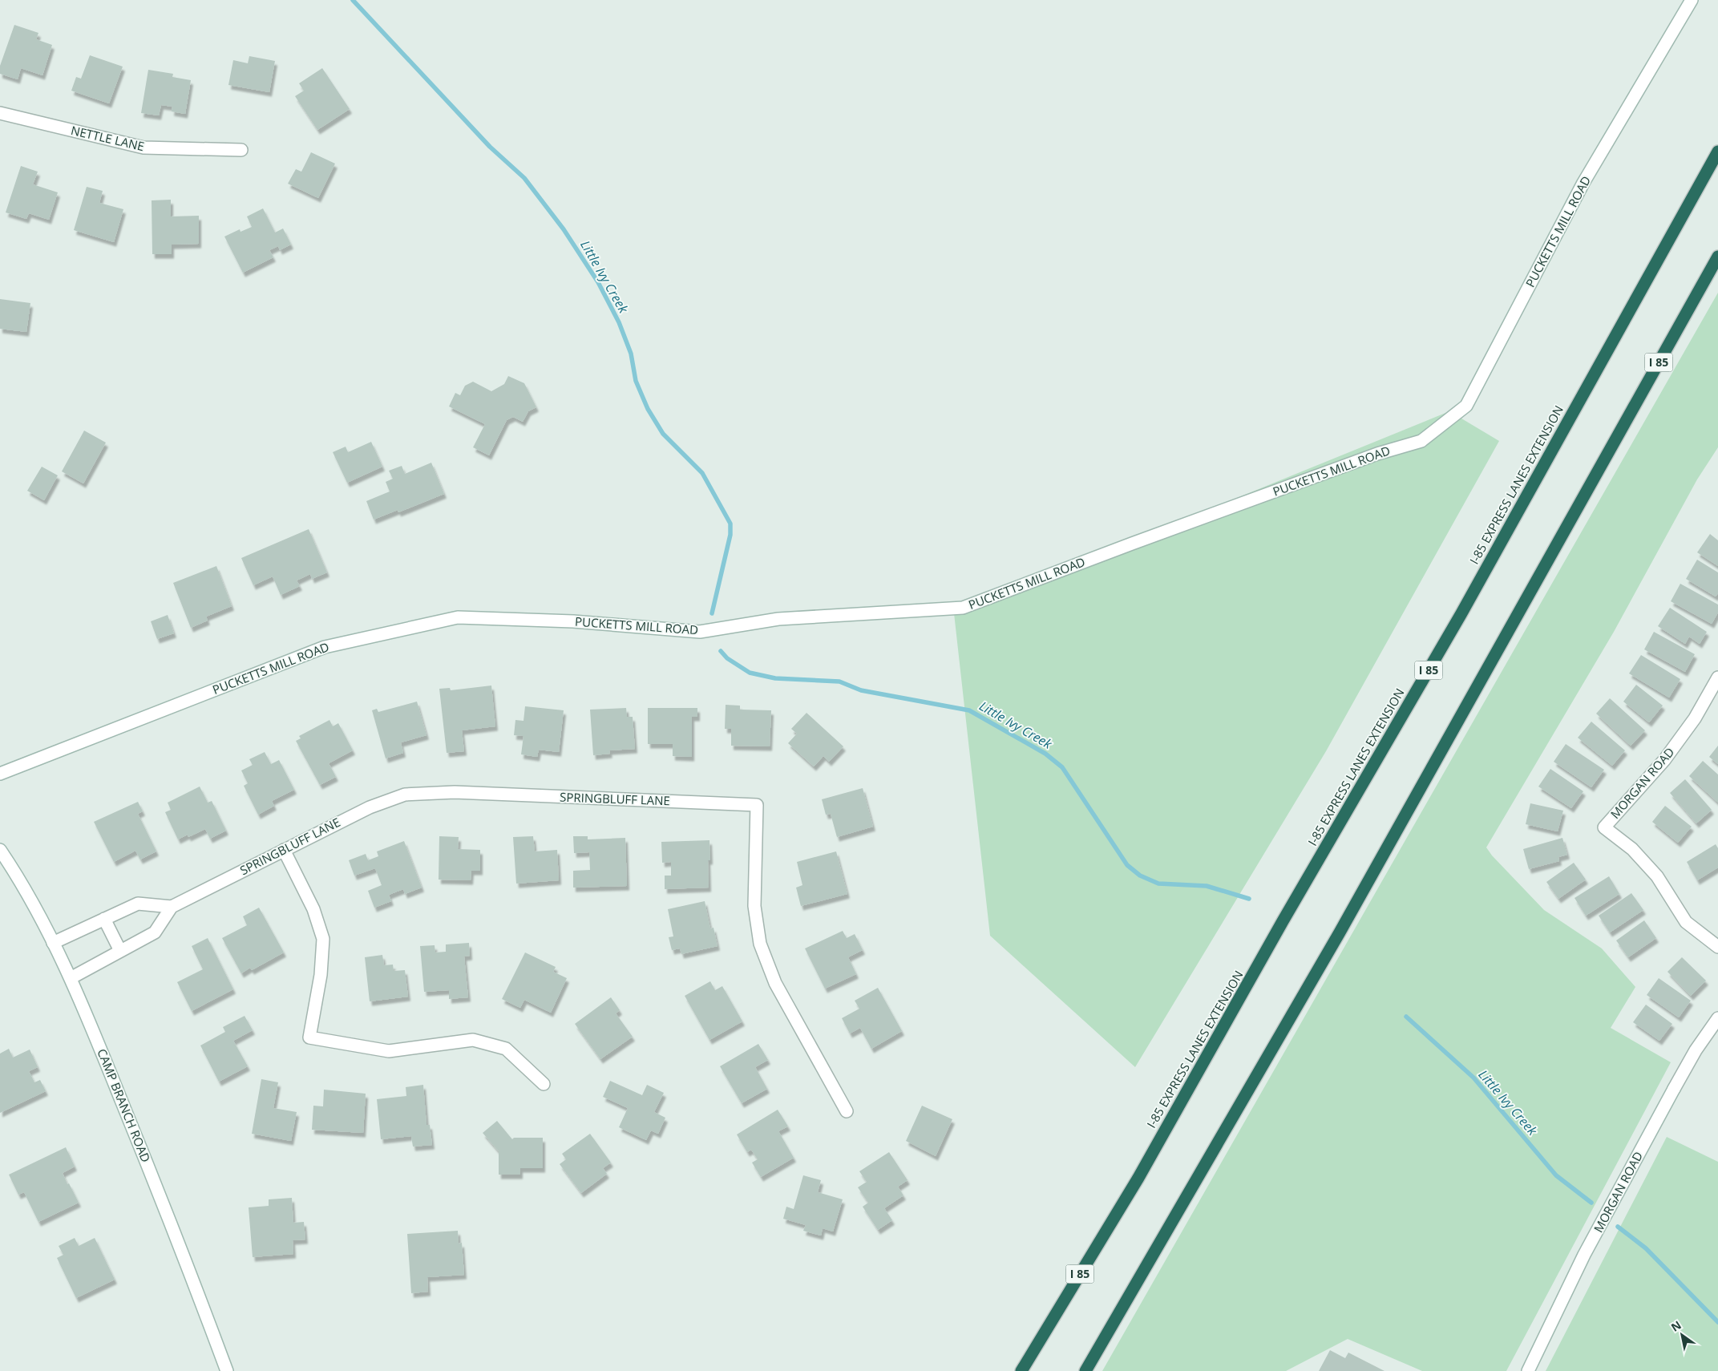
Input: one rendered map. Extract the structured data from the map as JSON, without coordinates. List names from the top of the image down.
{
  "streets": {
    "highway": ["I 85", "I-85 EXPRESS LANES EXTENSION"],
    "street": [
      "NETTLE LANE",
      "PUCKETTS MILL ROAD",
      "MORGAN ROAD",
      "SPRINGBLUFF LANE",
      "CAMP BRANCH ROAD"
    ]
  },
  "crossings": [
    ["SPRINGBLUFF LANE", "CAMP BRANCH ROAD"]
  ],
  "water": ["Little Ivy Creek"],
  "north": "top left"
}
